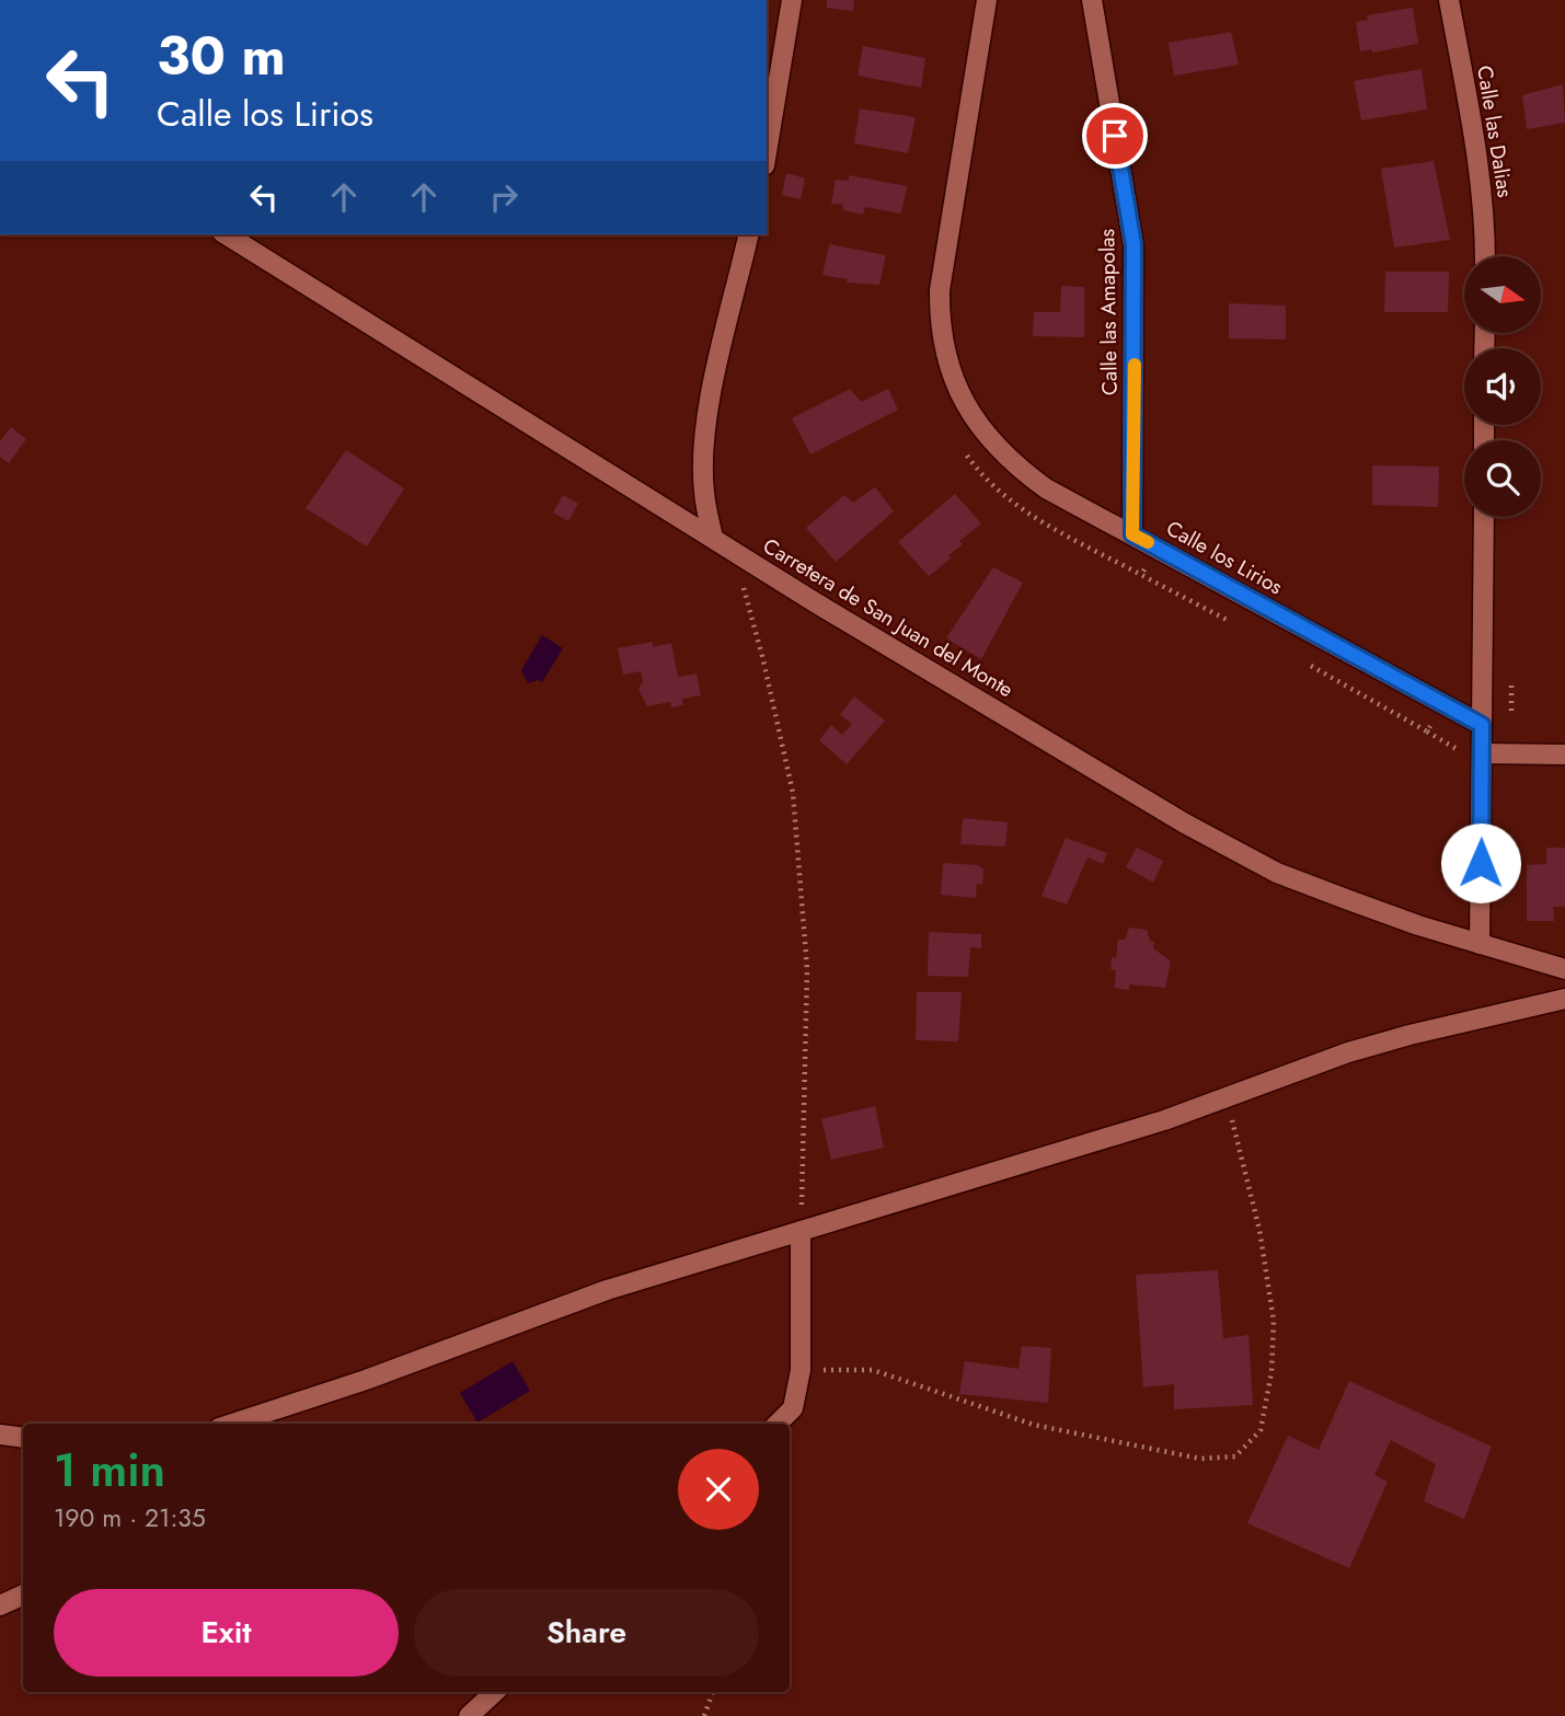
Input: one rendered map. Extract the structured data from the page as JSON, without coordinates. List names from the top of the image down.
{
  "streets": {
    "street": [
      "Calle las Dalias",
      "Calle las Amapolas",
      "Calle los Lirios",
      "Carretera de San Juan del Monte"
    ]
  },
  "crossings": [
    ["Calle las Amapolas", "Calle los Lirios"]
  ],
  "north": "right",
  "page": {
    "turn": ["30 m", "Calle los Lirios"],
    "heading": ["1 min", "190 m · 21:35"],
    "buttons": ["Exit", "Share"]
  }
}
